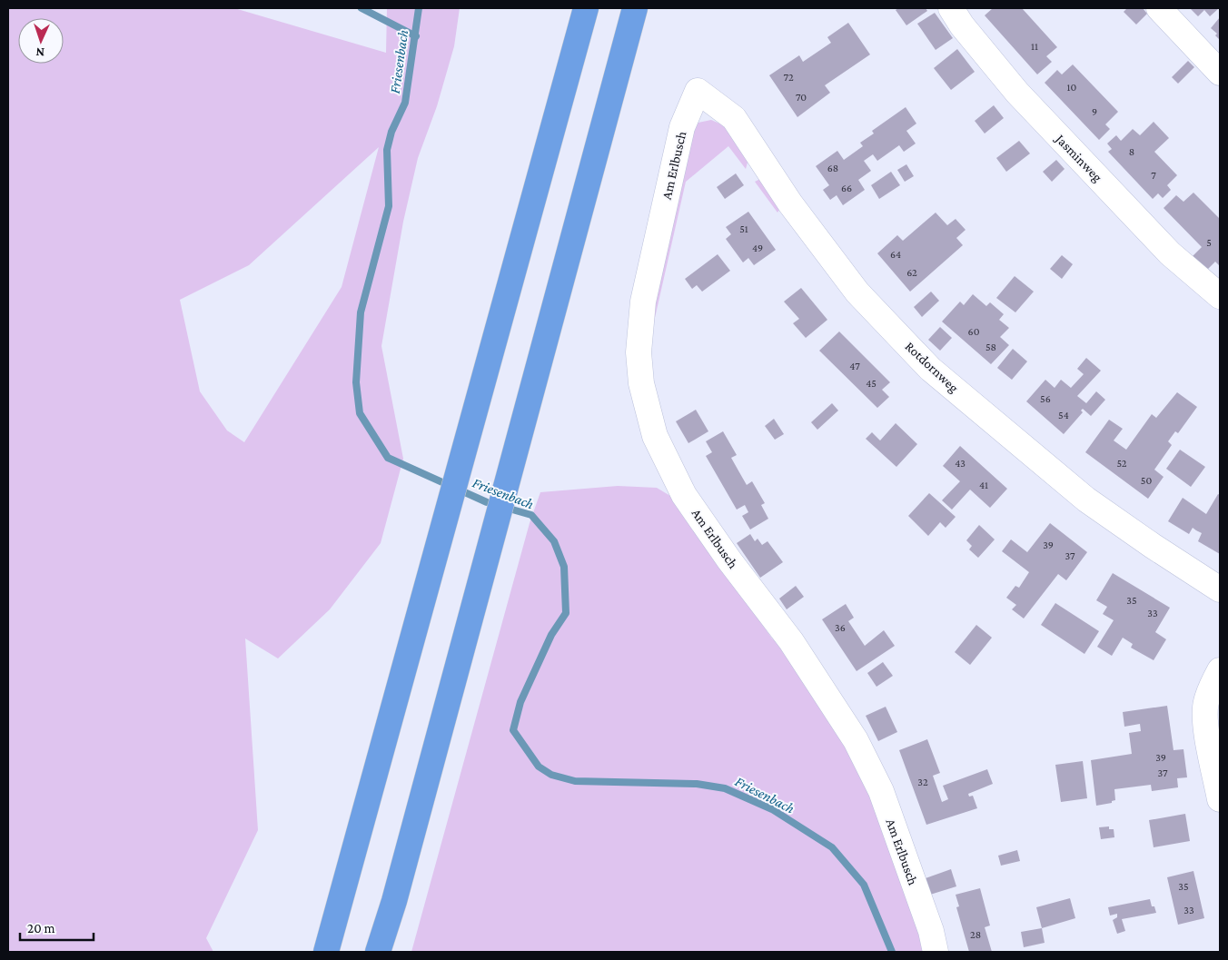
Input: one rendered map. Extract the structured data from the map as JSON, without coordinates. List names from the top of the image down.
{
  "streets": {
    "street": ["Jasminweg", "Am Erlbusch", "Rotdornweg"]
  },
  "crossings": [
    ["Am Erlbusch", "Rotdornweg"]
  ],
  "water": ["Friesenbach"],
  "house_numbers": [
    "11",
    "72",
    "10",
    "70",
    "9",
    "8",
    "68",
    "7",
    "66",
    "51",
    "5",
    "49",
    "64",
    "62",
    "60",
    "58",
    "47",
    "45",
    "56",
    "54",
    "43",
    "52",
    "50",
    "41",
    "39",
    "37",
    "35",
    "33",
    "36",
    "39",
    "37",
    "32",
    "35",
    "33",
    "28"
  ],
  "scale_bar": "20 m",
  "north": "bottom"
}
